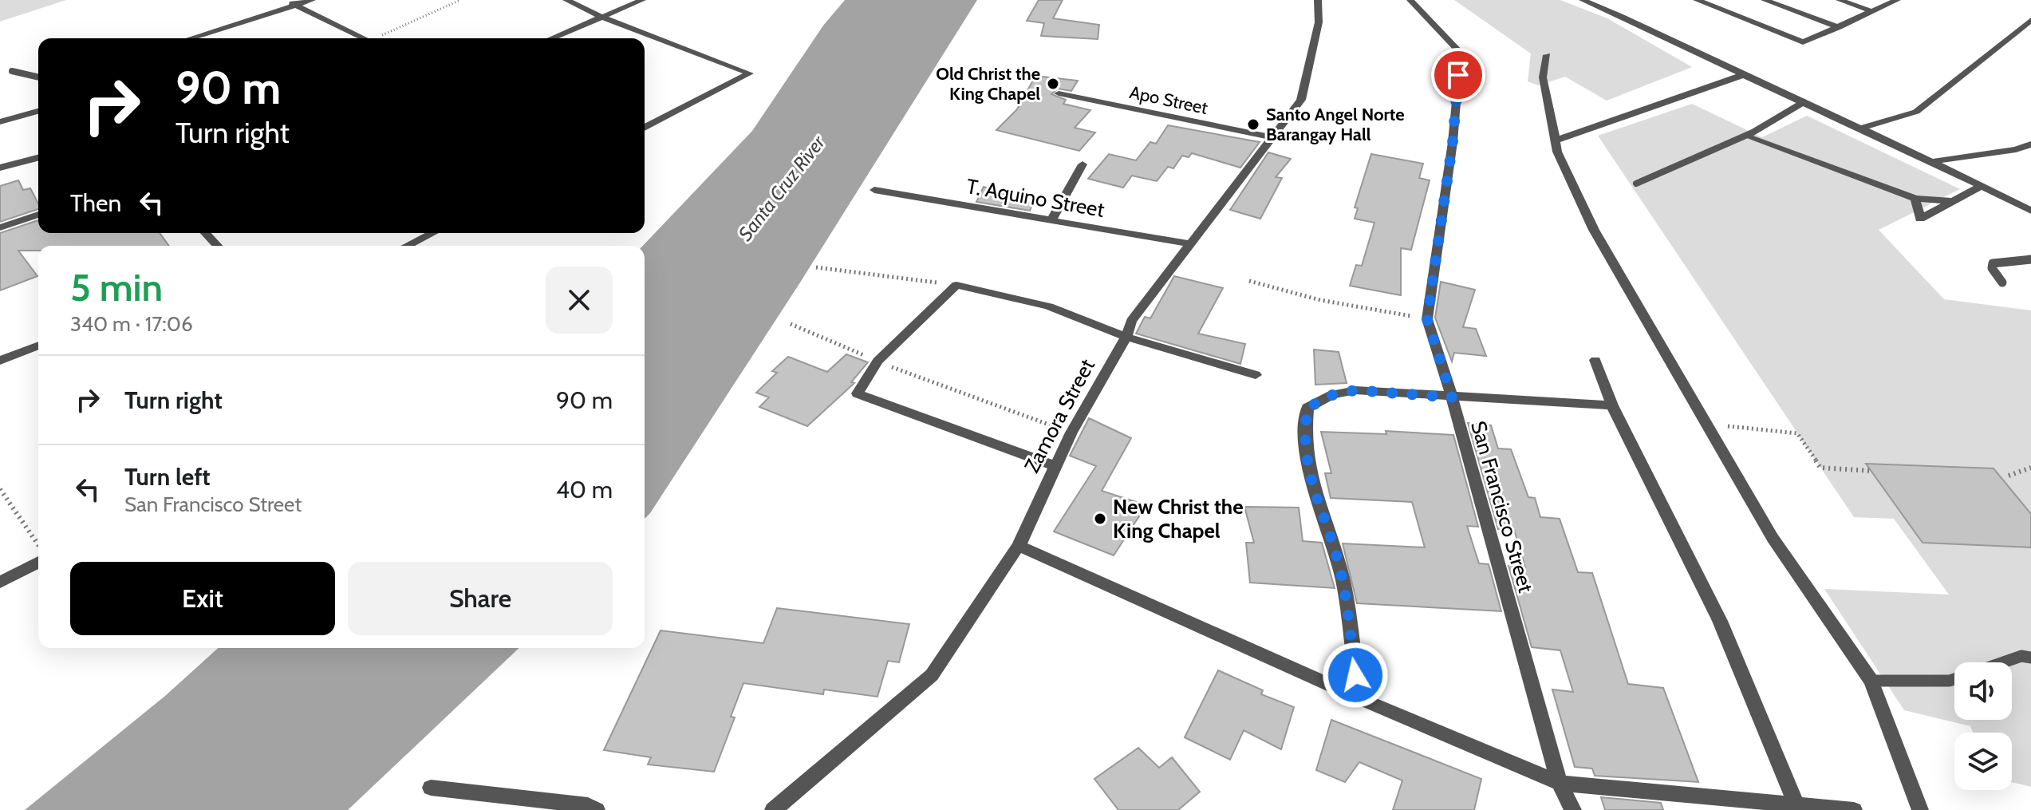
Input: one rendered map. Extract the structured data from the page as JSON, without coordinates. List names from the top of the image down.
{
  "streets": {
    "street": [
      "Apo Street",
      "T. Aquino Street",
      "Zamora Street",
      "San Francisco Street"
    ]
  },
  "crossings": [
    ["Apo Street", "Zamora Street"],
    ["T. Aquino Street", "Zamora Street"]
  ],
  "water": ["Santa Cruz River"],
  "places": ["Old Christ the King Chapel", "Santo Angel Norte Barangay Hall", "New Christ the King Chapel"],
  "page": {
    "turn": ["90 m", "Turn right"],
    "then": "Then",
    "heading": ["5 min", "340 m · 17:06"],
    "list": [
      {
        "name": "Turn right",
        "value": "90 m"
      },
      {
        "name": "Turn left",
        "note": "San Francisco Street",
        "value": "40 m"
      }
    ],
    "buttons": ["Exit", "Share"]
  }
}
